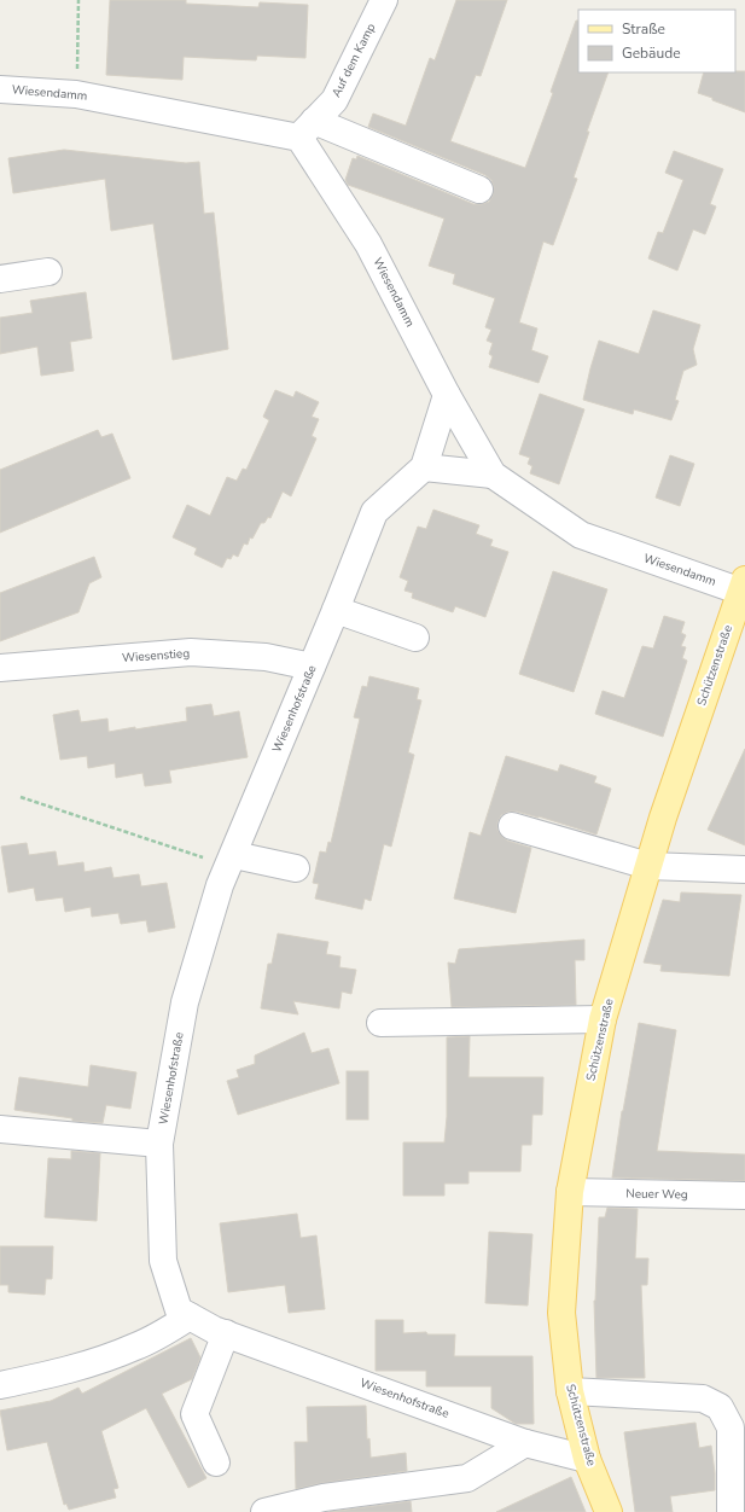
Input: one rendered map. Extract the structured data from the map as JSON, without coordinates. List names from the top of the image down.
{
  "streets": {
    "main road": ["Schützenstraße"],
    "street": [
      "Auf dem Kamp",
      "Wiesendamm",
      "Wiesenstieg",
      "Wiesenhofstraße",
      "Neuer Weg"
    ]
  },
  "crossings": [
    ["Auf dem Kamp", "Wiesendamm"],
    ["Wiesendamm", "Schützenstraße"],
    ["Wiesenstieg", "Wiesenhofstraße"],
    ["Schützenstraße", "Wiesenhofstraße"],
    ["Schützenstraße", "Neuer Weg"]
  ],
  "legend": ["Straße", "Gebäude"]
}
